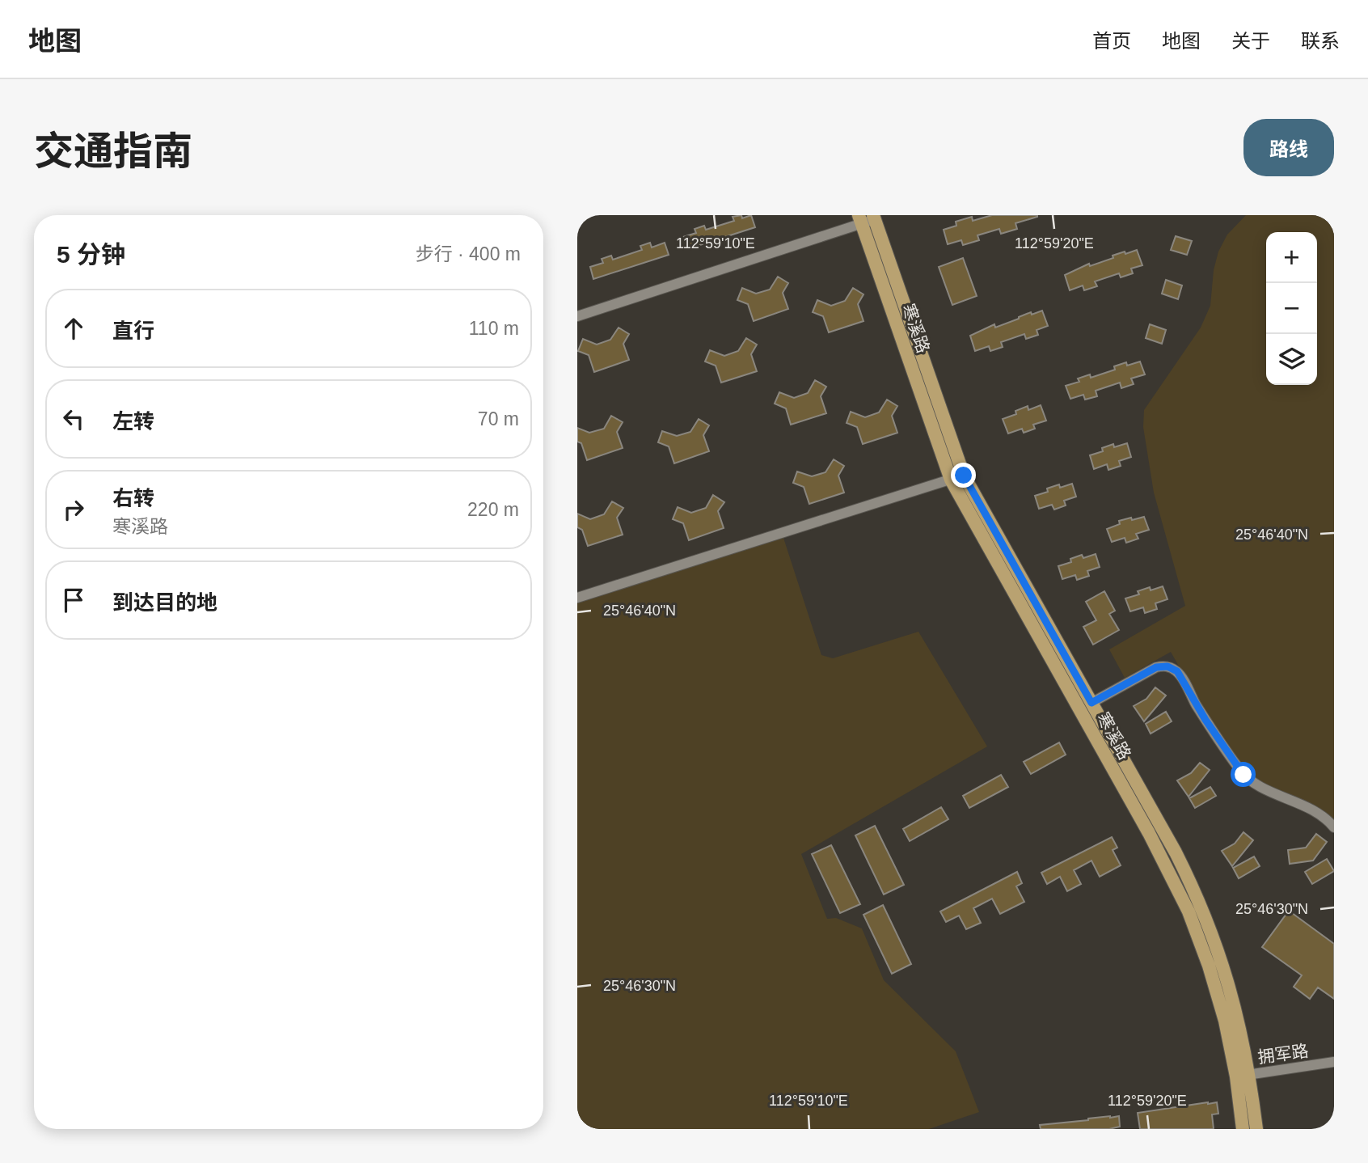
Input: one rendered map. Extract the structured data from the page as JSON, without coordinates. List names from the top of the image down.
{
  "streets": {
    "main road": ["寒溪路"],
    "street": ["拥军路"]
  },
  "crossings": [
    ["寒溪路", "拥军路"]
  ],
  "page": {
    "header": "地图",
    "nav": [
      "首页",
      "地图",
      "关于",
      "联系"
    ],
    "title": "交通指南",
    "buttons": "路线",
    "heading": ["5 分钟", "步行 · 400 m"],
    "map_buttons": ["+", "−"],
    "list": [
      ["直行", "110 m"],
      ["左转", "70 m"],
      ["右转", "寒溪路", "220 m"],
      "到达目的地"
    ]
  },
  "coordinates": [
    "112°59'10\"E",
    "112°59'20\"E",
    "25°46'40\"N",
    "25°46'30\"N"
  ]
}
